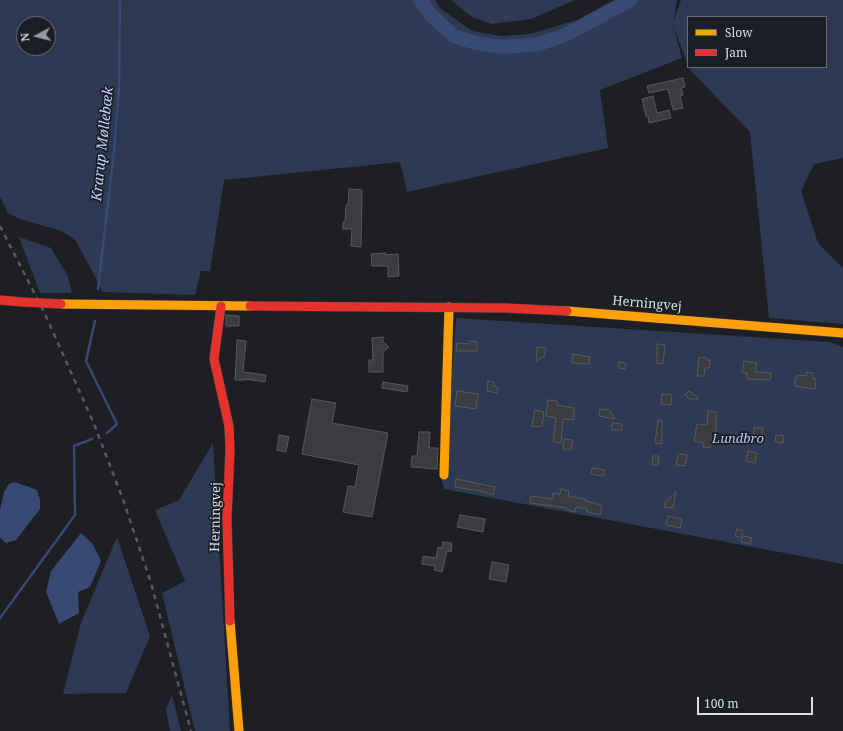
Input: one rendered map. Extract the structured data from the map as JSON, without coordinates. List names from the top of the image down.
{
  "streets": {
    "main road": ["Herningvej"]
  },
  "water": ["Krarup Møllebæk"],
  "parks": ["Lundbro"],
  "legend": ["Slow", "Jam"],
  "scale_bar": "100 m",
  "north": "left"
}
